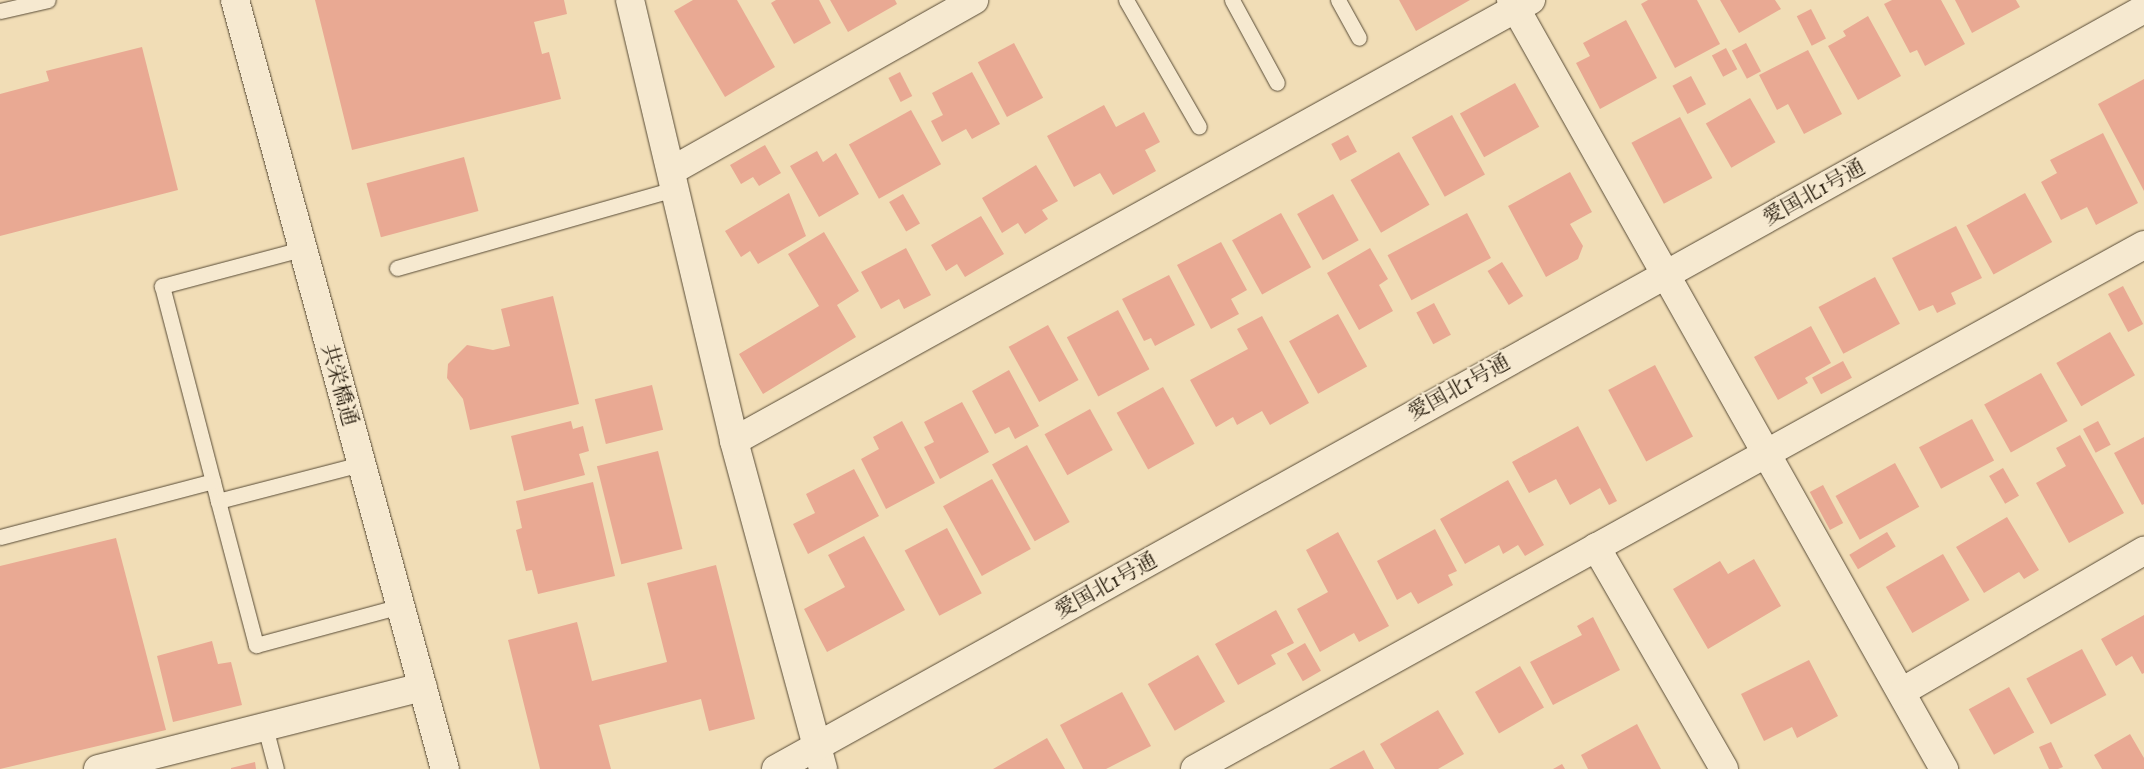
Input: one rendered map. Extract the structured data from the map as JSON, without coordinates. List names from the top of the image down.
{
  "streets": {
    "street": ["愛国北1号通", "共栄橋通"]
  }
}
